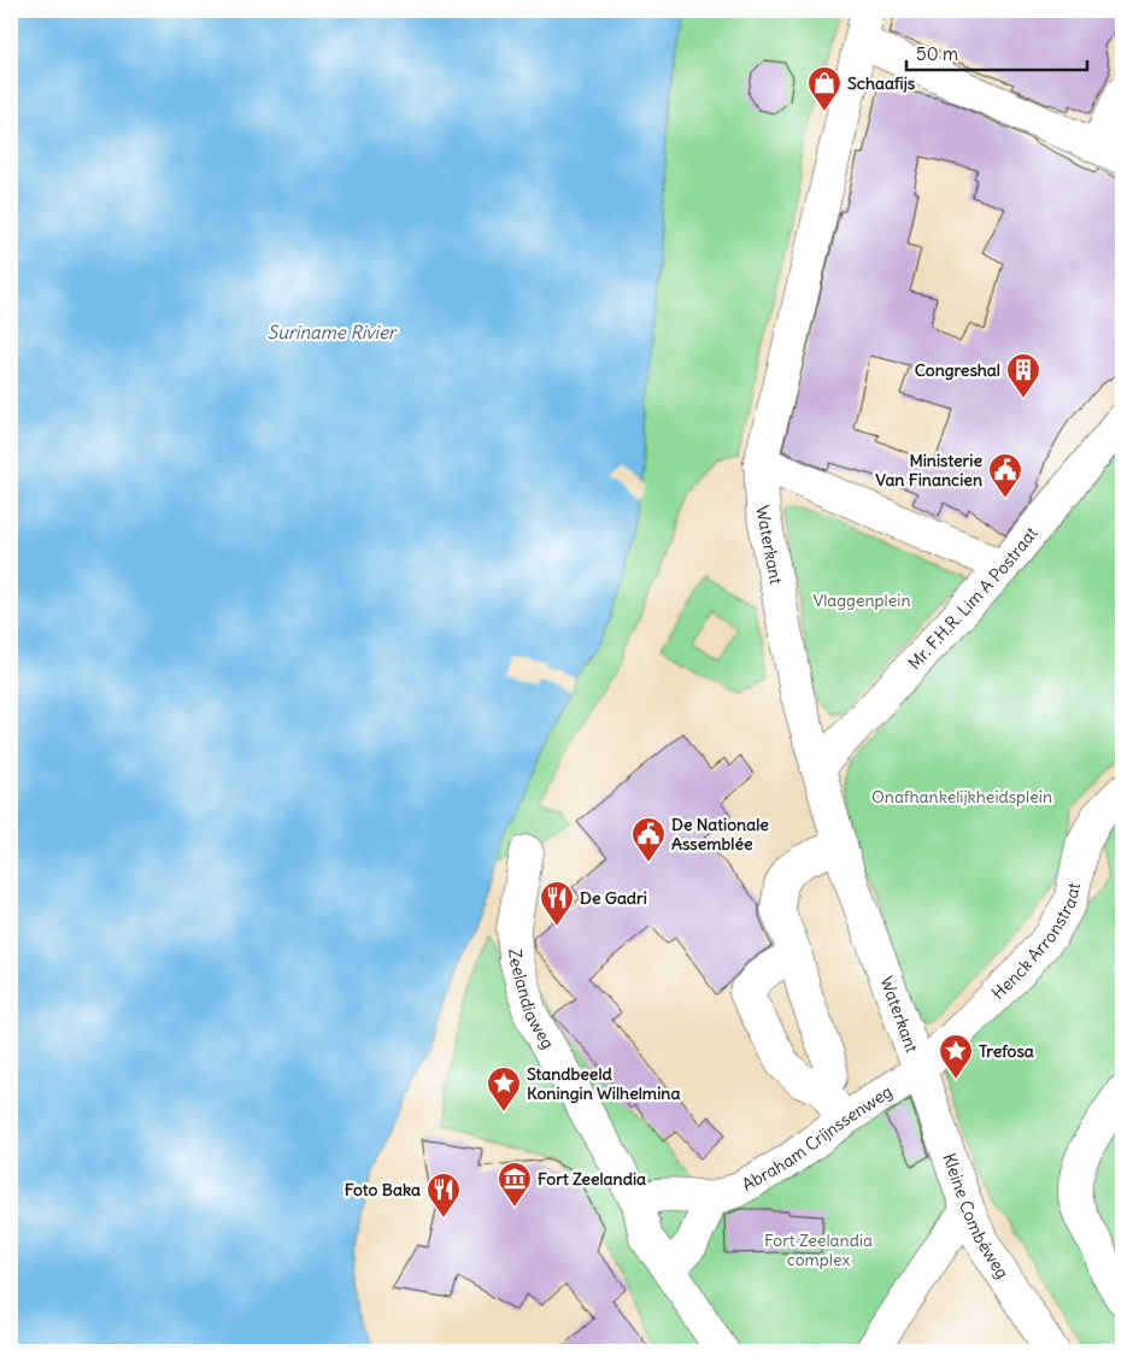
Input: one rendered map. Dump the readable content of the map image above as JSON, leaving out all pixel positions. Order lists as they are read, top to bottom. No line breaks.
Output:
{"streets":{"street":["Waterkant","Mr. F.H.R. Lim A Postraat","Henck Arronstraat","Zeelandiaweg","Abraham Crijnssenweg","Kleine Combéweg"]},"crossings":[["Waterkant","Mr. F.H.R. Lim A Postraat"],["Waterkant","Henck Arronstraat"],["Waterkant","Abraham Crijnssenweg"],["Waterkant","Kleine Combéweg"],["Henck Arronstraat","Abraham Crijnssenweg"],["Henck Arronstraat","Kleine Combéweg"],["Zeelandiaweg","Abraham Crijnssenweg"],["Abraham Crijnssenweg","Kleine Combéweg"]],"water":["Suriname Rivier"],"parks":["Vlaggenplein","Onafhankelijkheidsplein","Fort Zeelandia complex"],"places":{"shop":["Schaafijs"],"building":["Congreshal"],"public building":["Ministerie Van Financien","De Nationale Assemblée"],"restaurant":["De Gadri","Foto Baka"],"place":["Trefosa","Standbeeld Koningin Wilhelmina"],"museum":["Fort Zeelandia"]},"scale_bar":"50 m"}
